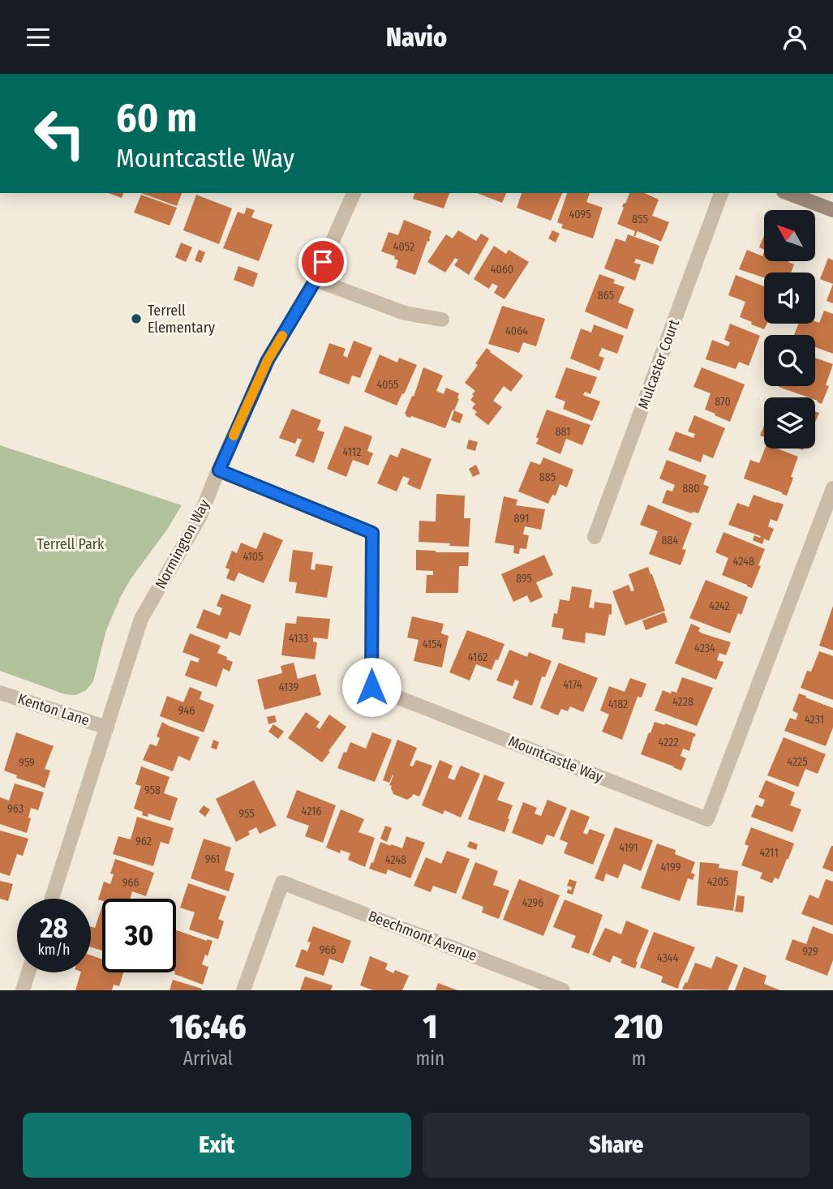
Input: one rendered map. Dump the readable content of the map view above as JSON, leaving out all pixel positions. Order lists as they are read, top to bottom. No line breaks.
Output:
{"streets":{"street":["Mulcaster Court","Normington Way","Kenton Lane","Mountcastle Way","Beechmont Avenue"]},"crossings":[["Normington Way","Kenton Lane"],["Normington Way","Mountcastle Way"]],"parks":["Terrell Park"],"places":["Terrell Elementary"],"house_numbers":["4095","855","4052","4060","865","4064","4055","870","881","4112","885","880","891","884","4105","4248","895","4242","4133","4154","4234","4162","4174","4139","4228","4182","946","4231","4222","4225","959","958","963","4216","955","962","4191","4211","961","4248","4199","4205","966","4296","966","929","4344"],"north":"top left","page":{"header":"Navio","turn":["60 m","Mountcastle Way"],"speed":"28 km/h","limit":"30","eta":["16:46","Arrival","1","min","210","m"],"buttons":["Exit","Share"]}}
